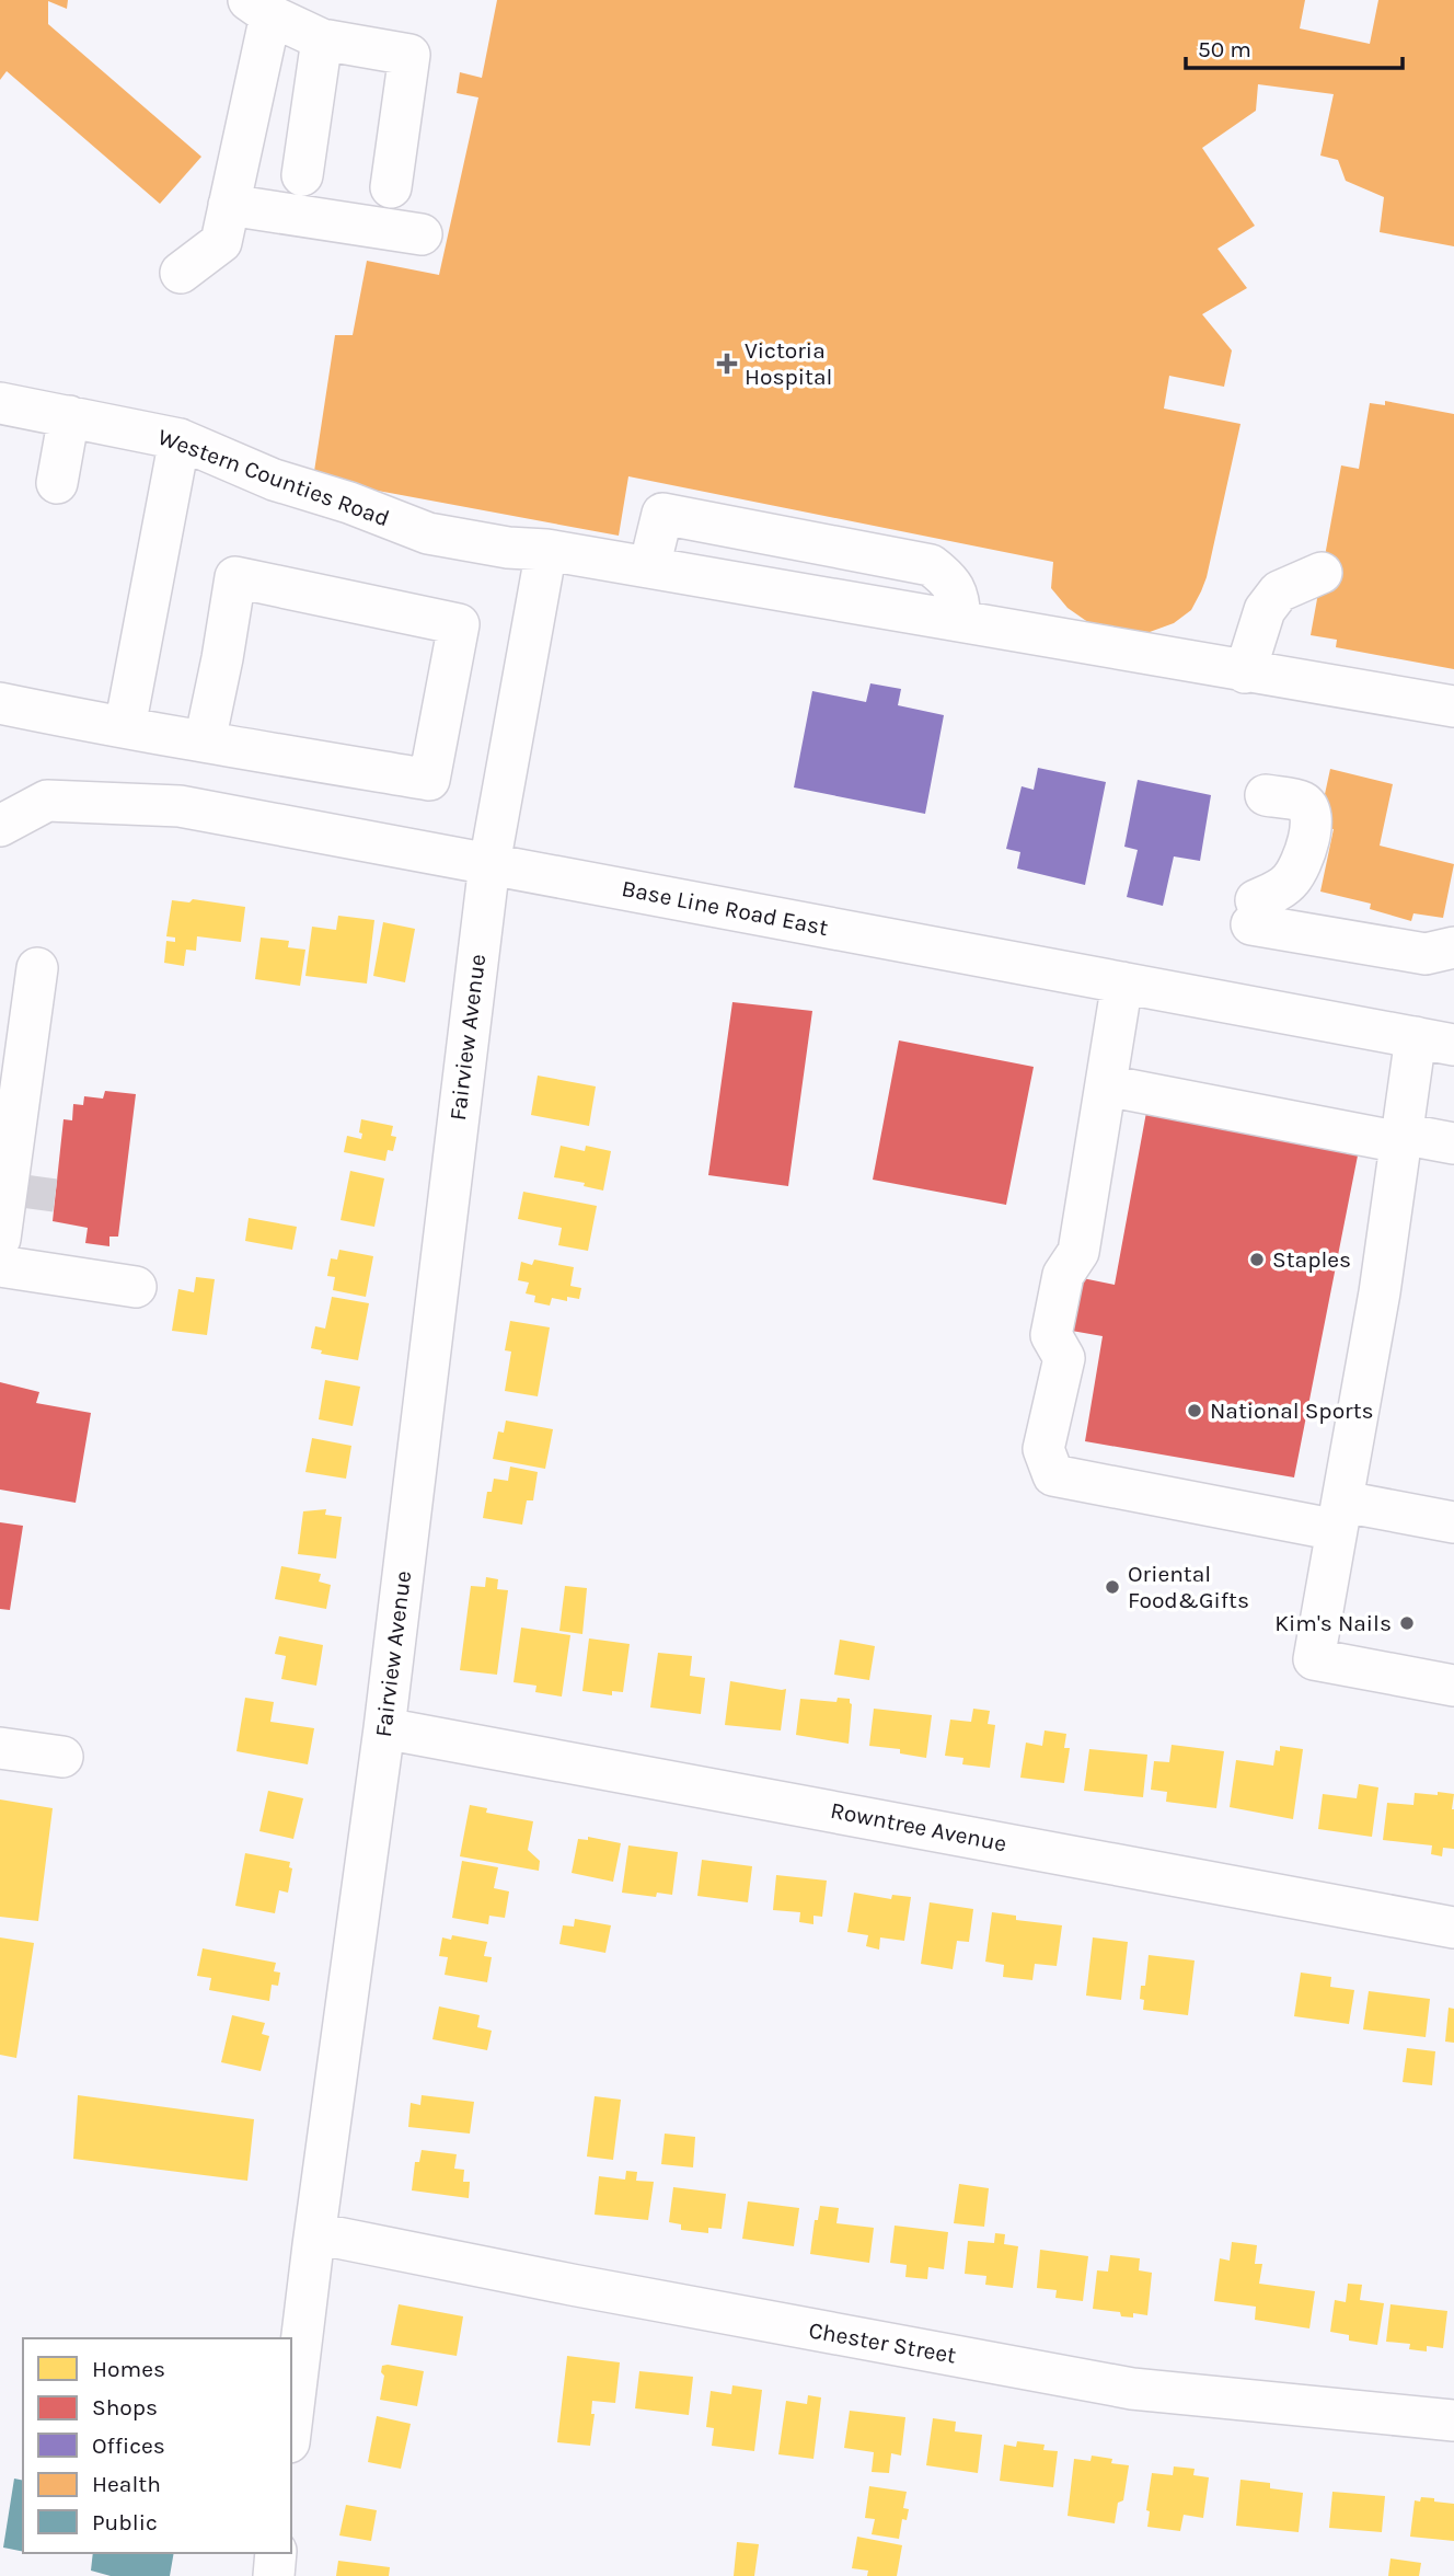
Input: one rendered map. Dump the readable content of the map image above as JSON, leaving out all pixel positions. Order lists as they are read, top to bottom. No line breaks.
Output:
{"streets":{"street":["Western Counties Road","Base Line Road East","Fairview Avenue","Rowntree Avenue","Chester Street"]},"crossings":[["Western Counties Road","Fairview Avenue"],["Base Line Road East","Fairview Avenue"],["Fairview Avenue","Rowntree Avenue"],["Fairview Avenue","Chester Street"]],"places":{"health":["Victoria Hospital"],"other":["Staples","National Sports","Oriental Food&Gifts","Kim's Nails"]},"legend":["Homes","Shops","Offices","Health","Public"],"scale_bar":"50 m"}
